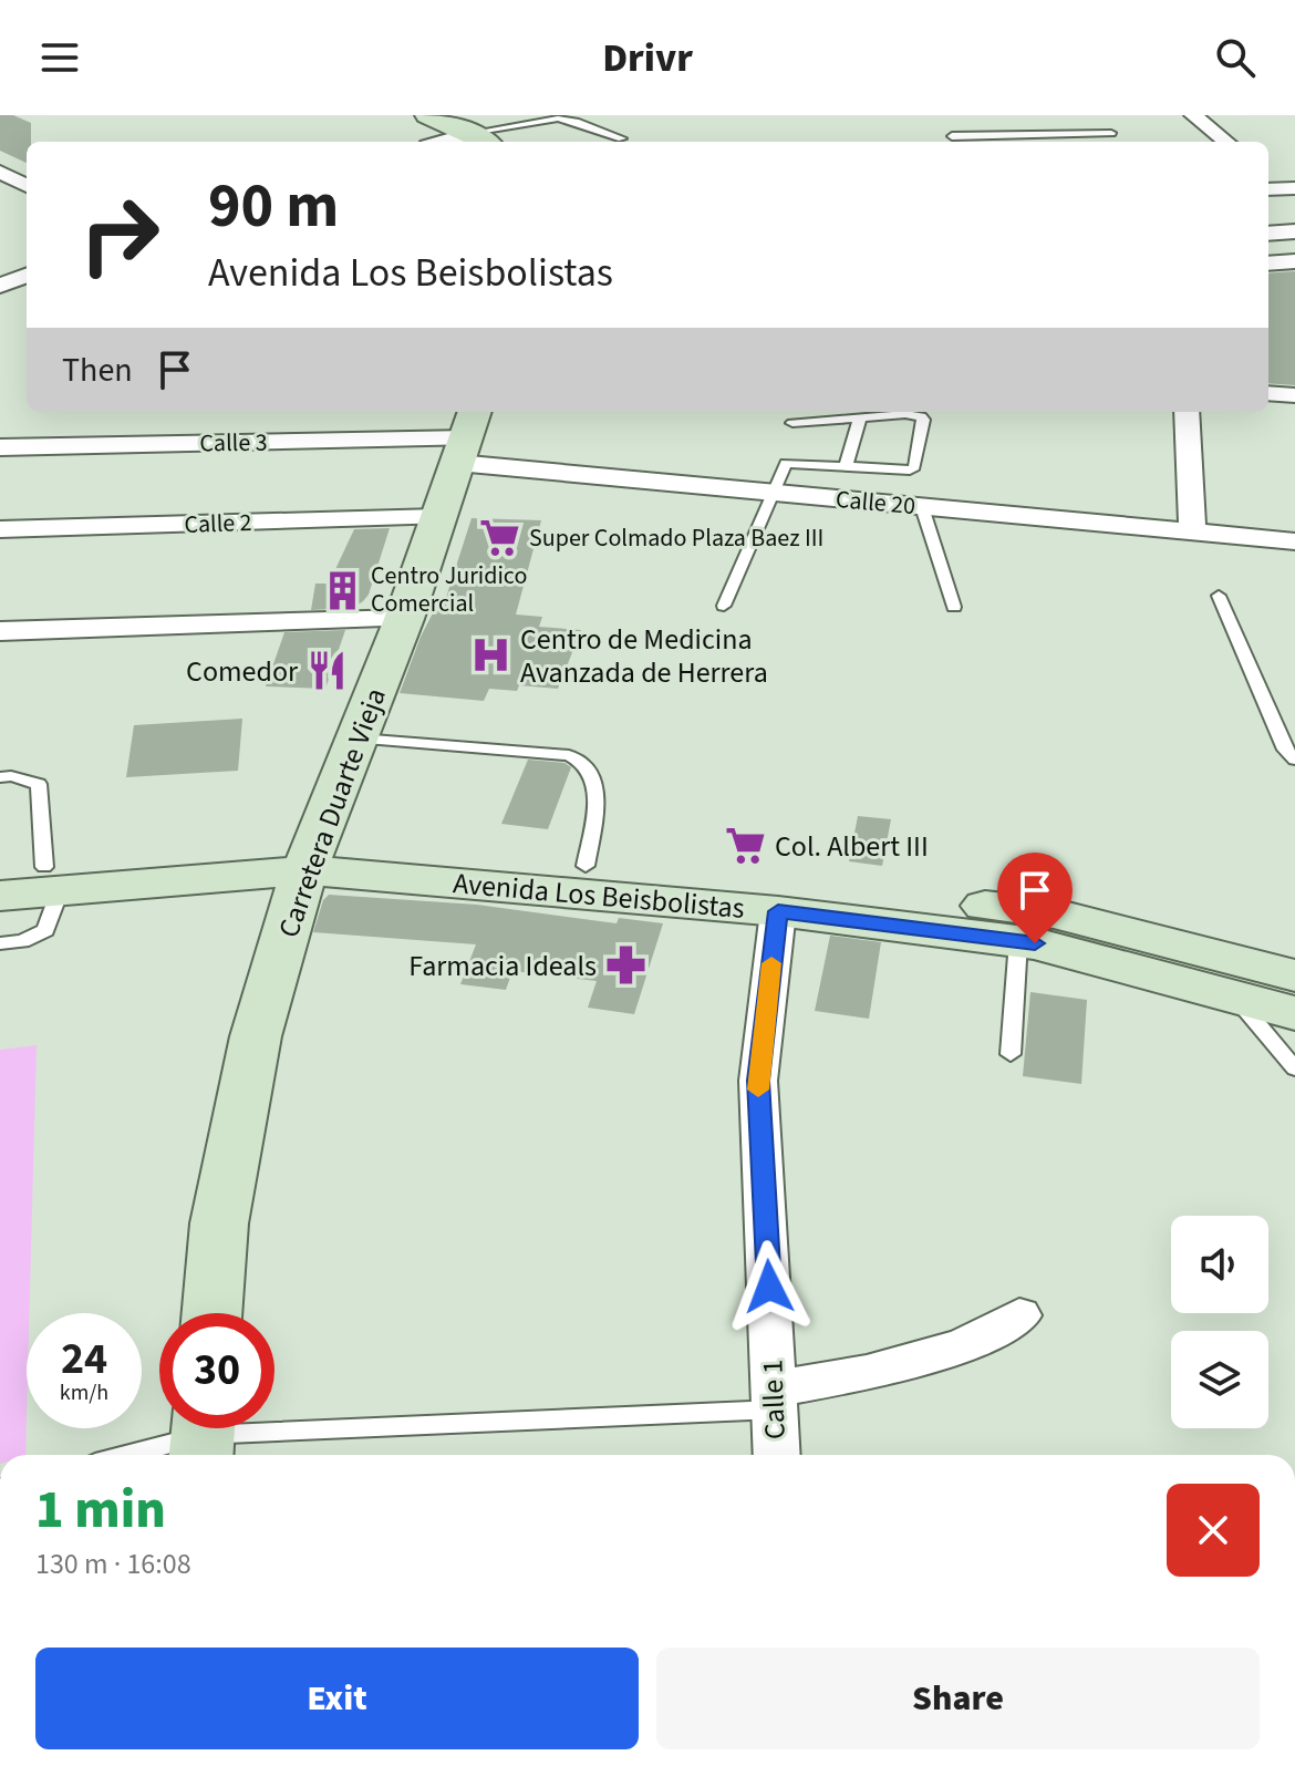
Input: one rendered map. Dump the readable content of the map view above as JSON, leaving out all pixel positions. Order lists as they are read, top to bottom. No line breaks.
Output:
{"streets":{"main road":["Carretera Duarte Vieja","Avenida Los Beisbolistas"],"street":["Calle 3","Calle 20","Calle 2","Calle 1"]},"crossings":[["Calle 3","Calle 20"],["Calle 3","Carretera Duarte Vieja"],["Calle 20","Carretera Duarte Vieja"],["Calle 2","Carretera Duarte Vieja"],["Carretera Duarte Vieja","Avenida Los Beisbolistas"],["Avenida Los Beisbolistas","Calle 1"]],"places":{"supermarket":["Super Colmado Plaza Baez III","Col. Albert III"],"building":["Centro Juridico Comercial"],"hospital":["Centro de Medicina Avanzada de Herrera"],"restaurant":["Comedor"],"pharmacy":["Farmacia Ideals"]},"page":{"header":"Drivr","turn":["90 m","Avenida Los Beisbolistas"],"then":"Then","speed":"24 km/h","limit":"30","heading":["1 min","130 m · 16:08"],"buttons":["Exit","Share"]}}
